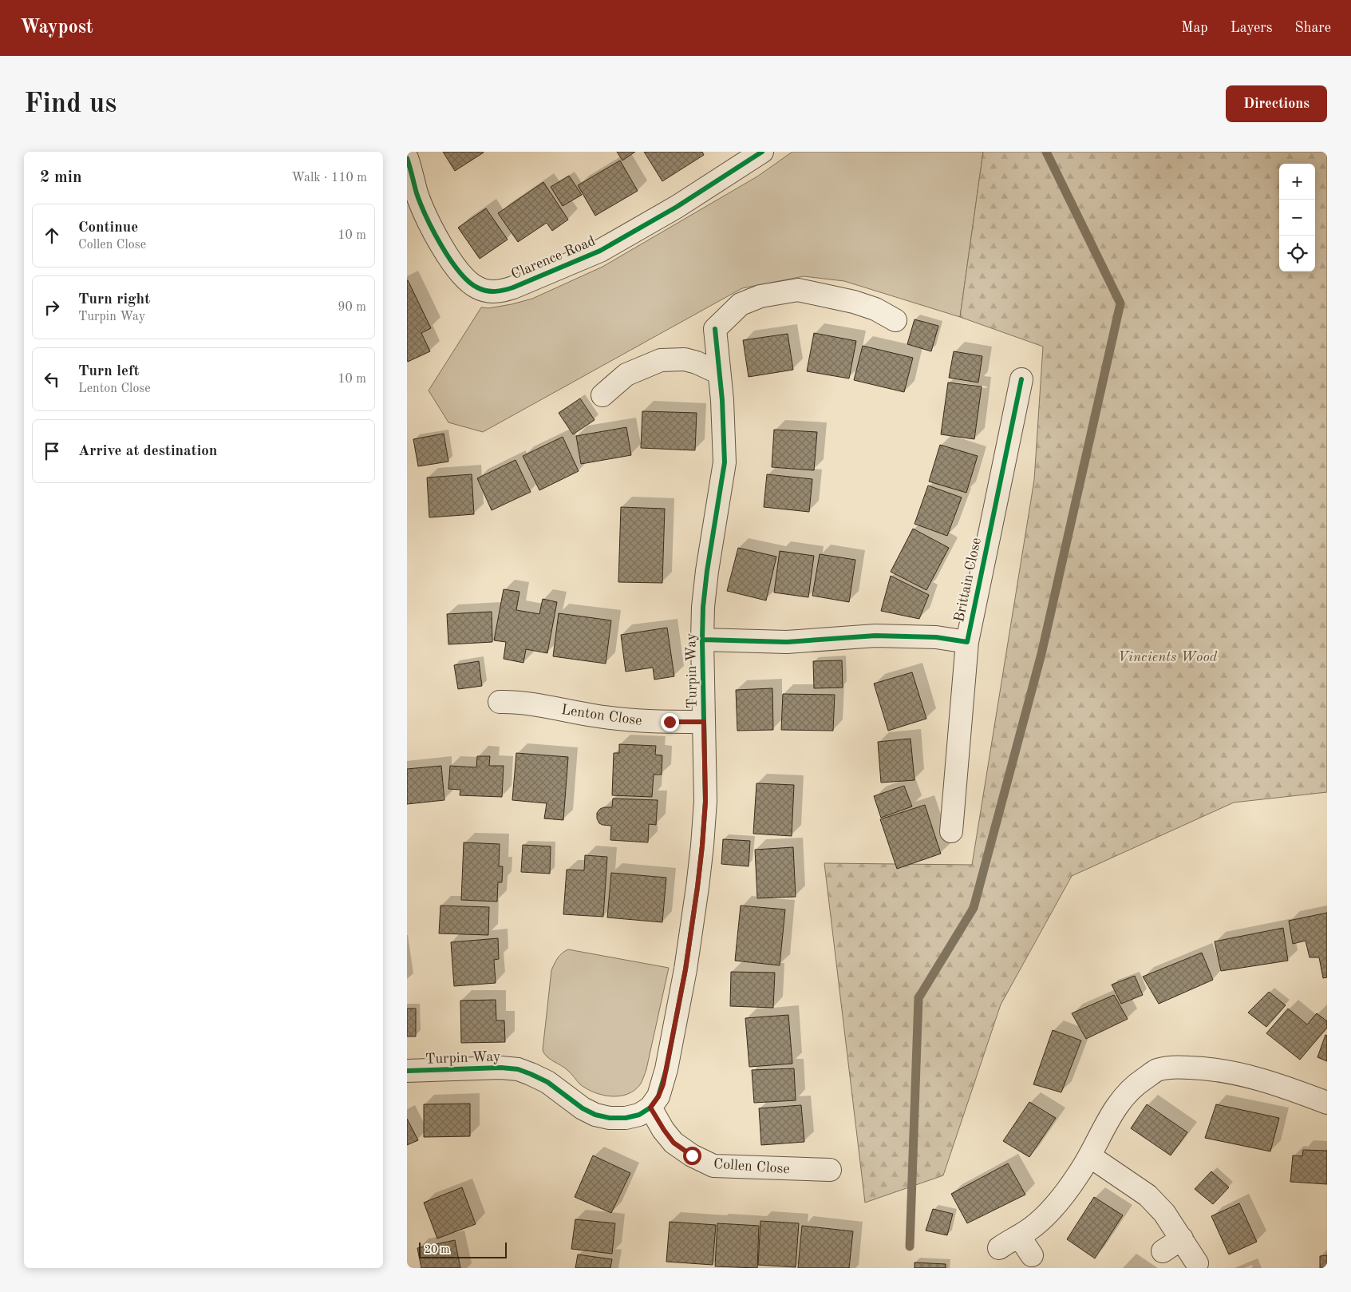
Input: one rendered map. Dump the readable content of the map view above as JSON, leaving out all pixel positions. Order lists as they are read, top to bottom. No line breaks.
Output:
{"streets":{"street":["Clarence Road","Brittain Close","Turpin Way","Lenton Close","Collen Close"]},"crossings":[["Brittain Close","Turpin Way"],["Turpin Way","Lenton Close"],["Turpin Way","Collen Close"]],"parks":["Vincients Wood"],"scale_bar":"20 m","page":{"header":"Waypost","nav":["Map","Layers","Share"],"buttons":"Directions","title":"Find us","heading":["2 min","Walk · 110 m"],"map_buttons":["+","−"],"list":[["Continue","Collen Close","10 m"],["Turn right","Turpin Way","90 m"],["Turn left","Lenton Close","10 m"],"Arrive at destination"],"scale":"20 m"}}
